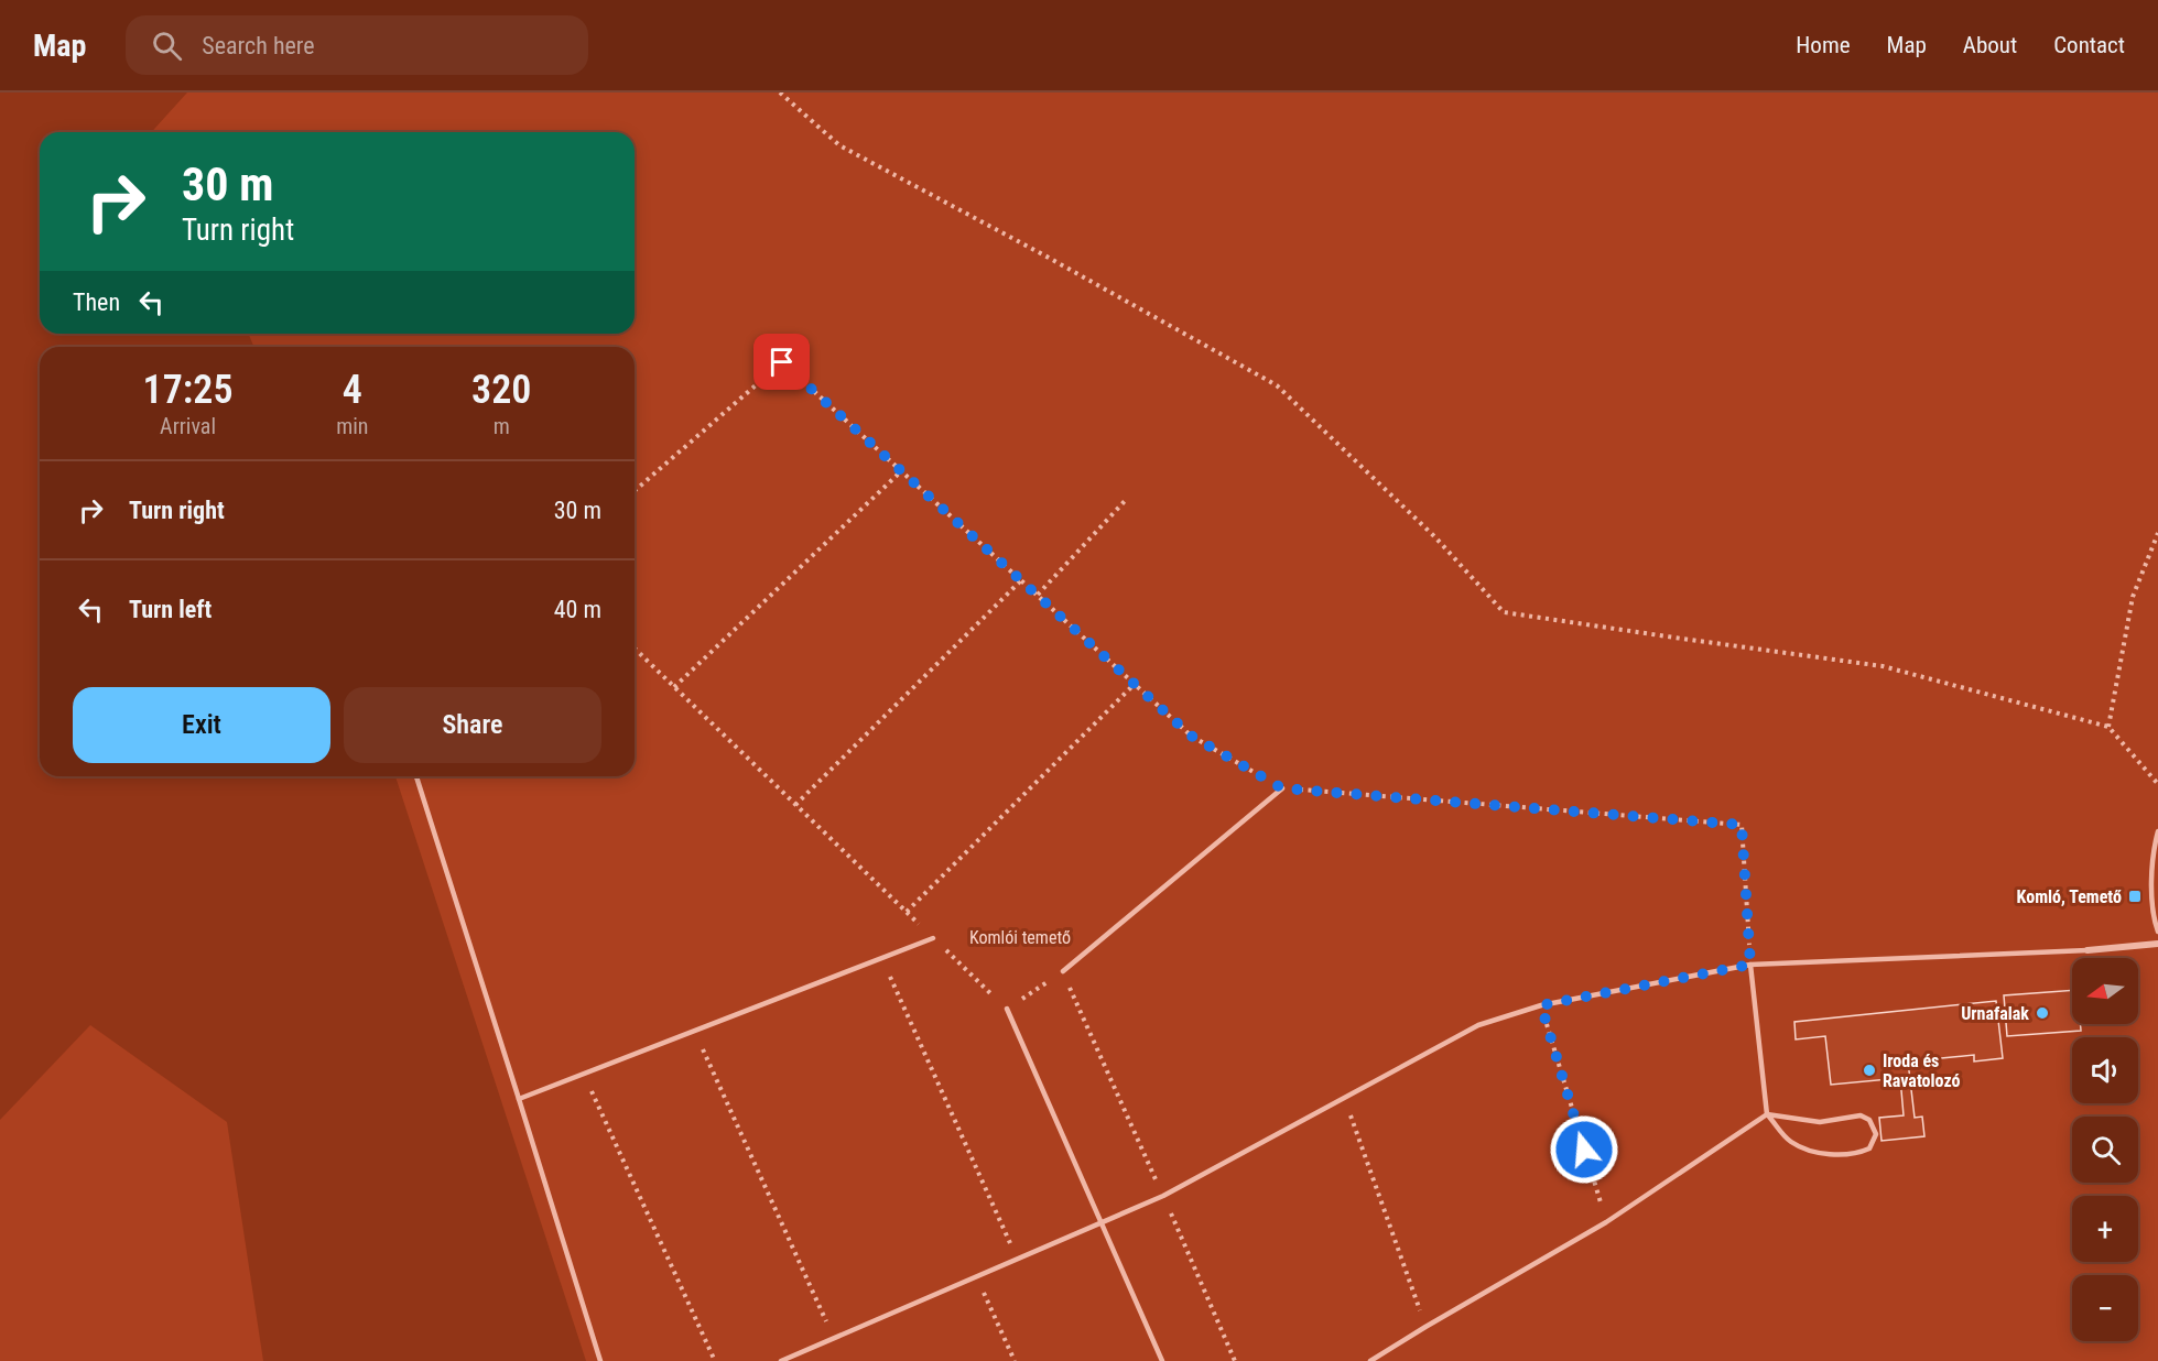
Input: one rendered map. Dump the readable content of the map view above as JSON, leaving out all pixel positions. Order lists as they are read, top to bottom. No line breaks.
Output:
{"parks":["Komlói temető"],"places":{"transit":["Komló, Temető"],"other":["Urnafalak","Iroda és Ravatolozó"]},"north":"left","page":{"header":"Map","search":"Search here","nav":["Home","Map","About","Contact"],"turn":["30 m","Turn right"],"then":"Then","eta":["17:25","Arrival","4","min","320","m"],"list":[{"name":"Turn right","value":"30 m"},{"name":"Turn left","value":"40 m"}],"buttons":["Exit","Share"],"map_buttons":["+","−"]}}
